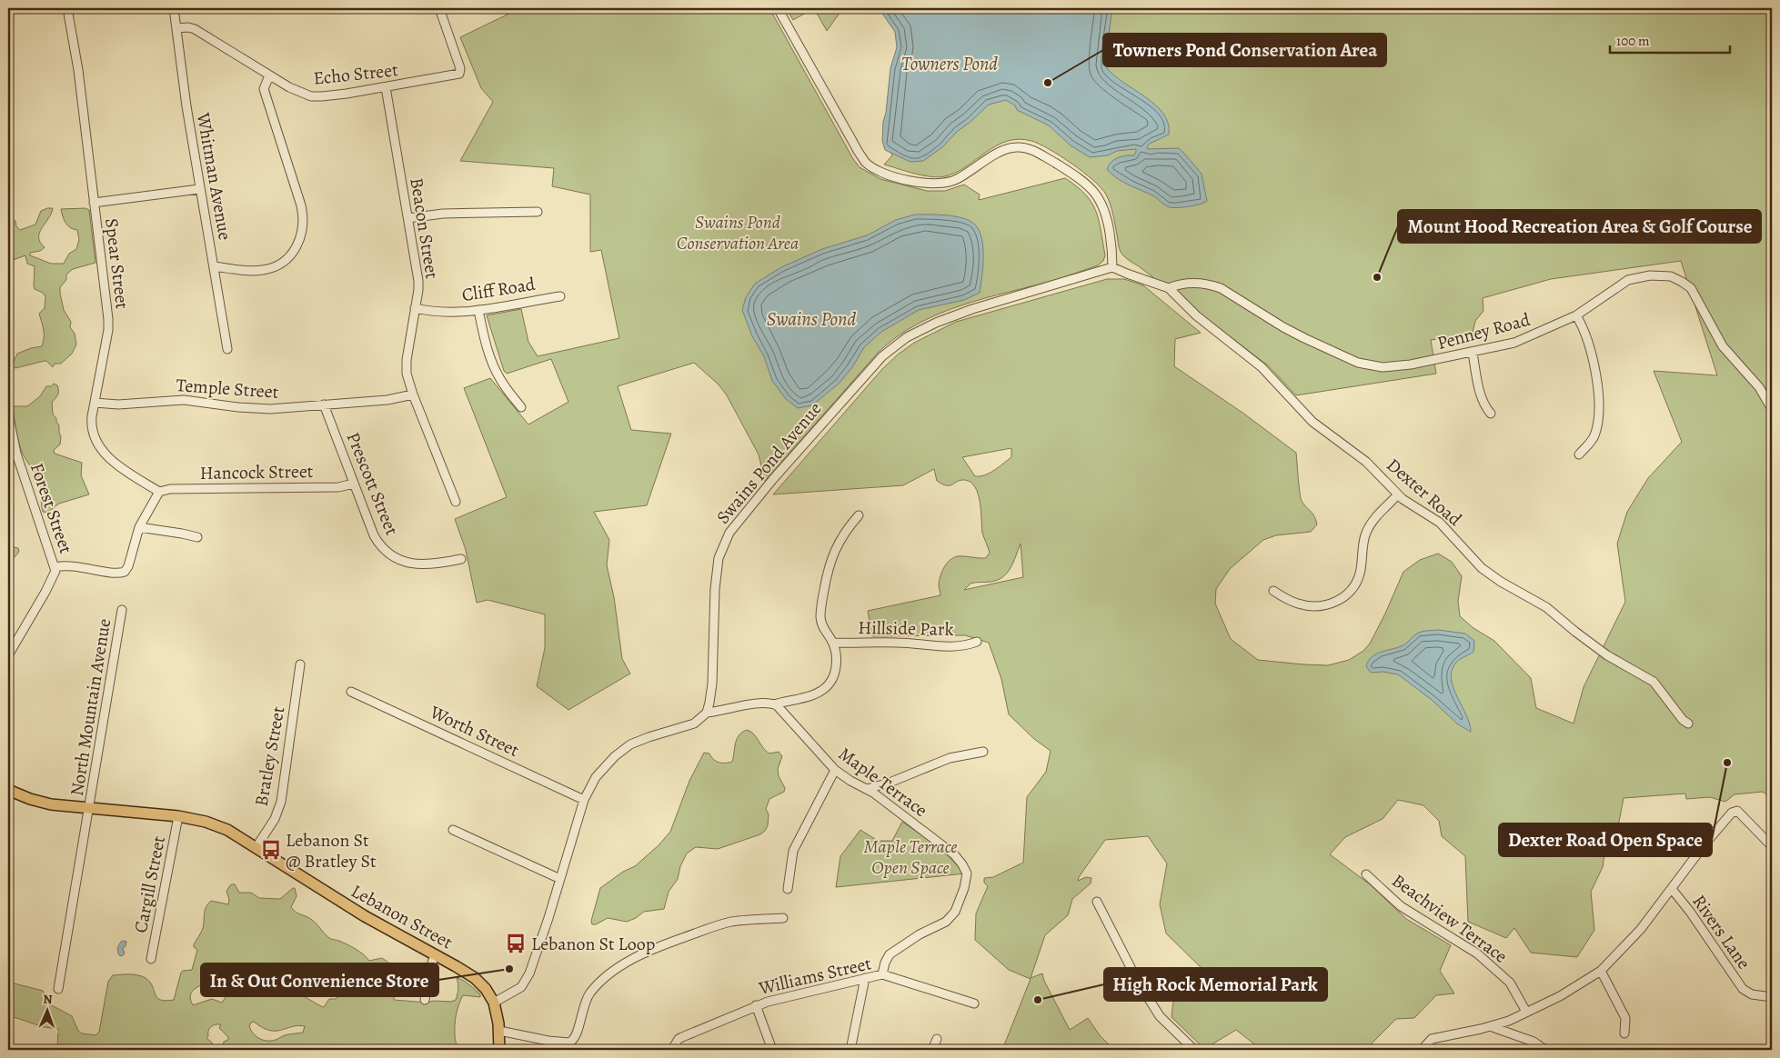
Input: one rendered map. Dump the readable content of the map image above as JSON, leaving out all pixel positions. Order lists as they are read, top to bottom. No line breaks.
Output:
{"streets":{"main road":["Lebanon Street"],"street":["Echo Street","Whitman Avenue","Beacon Street","Spear Street","Cliff Road","Penney Road","Temple Street","Swains Pond Avenue","Hancock Street","Prescott Street","Dexter Road","Forest Street","Hillside Park","North Mountain Avenue","Worth Street","Bratley Street","Maple Terrace","Cargill Street","Beachview Terrace","Rivers Lane","Williams Street"]},"crossings":[["Echo Street","Whitman Avenue"],["Echo Street","Beacon Street"],["Beacon Street","Cliff Road"],["Beacon Street","Temple Street"],["Spear Street","Temple Street"],["Spear Street","Hancock Street"],["Penney Road","Dexter Road"],["Temple Street","Prescott Street"],["Hancock Street","Prescott Street"],["North Mountain Avenue","Lebanon Street"],["Bratley Street","Lebanon Street"],["Maple Terrace","Williams Street"],["Cargill Street","Lebanon Street"]],"water":["Towners Pond","Swains Pond"],"parks":["Swains Pond Conservation Area","Maple Terrace Open Space"],"places":{"other":["Towners Pond Conservation Area","Mount Hood Recreation Area & Golf Course","Dexter Road Open Space","In & Out Convenience Store","High Rock Memorial Park"],"bus stop":["Lebanon St @ Bratley St","Lebanon St Loop"]},"scale_bar":"100 m","north":"top"}
